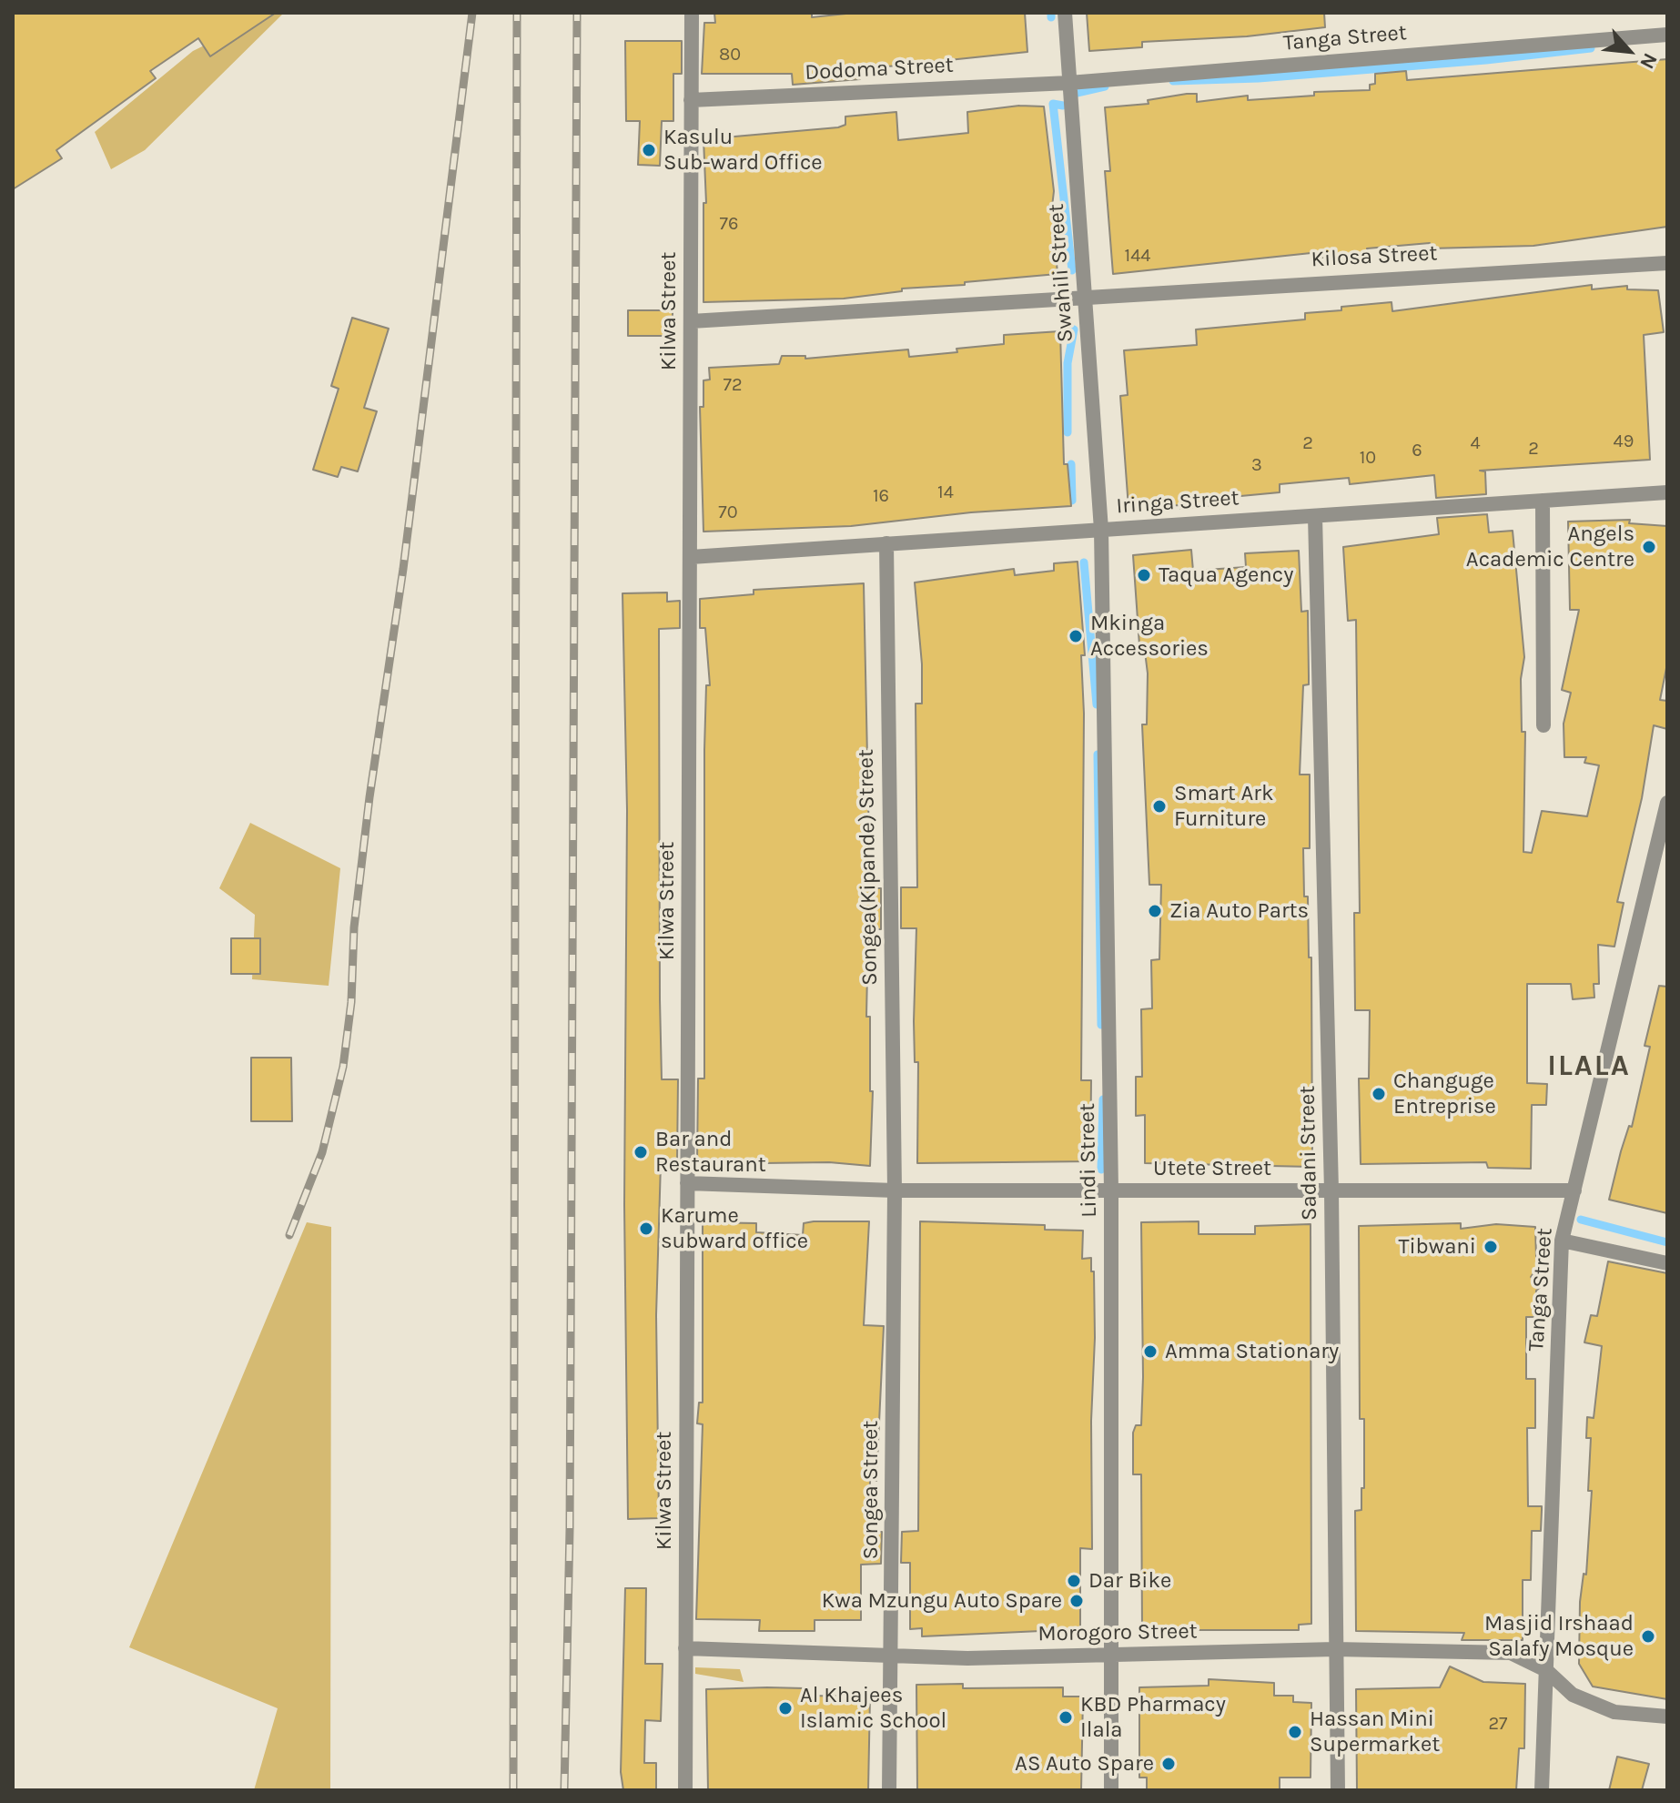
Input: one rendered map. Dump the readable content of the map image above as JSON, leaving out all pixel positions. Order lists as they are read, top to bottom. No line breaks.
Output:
{"streets":{"street":["Tanga Street","Dodoma Street","Kilosa Street","Swahili Street","Kilwa Street","Iringa Street","Songea(Kipande) Street","Sadani Street","Lindi Street","Utete Street","Songea Street","Morogoro Street"]},"crossings":[["Tanga Street","Dodoma Street"],["Tanga Street","Swahili Street"],["Tanga Street","Utete Street"],["Tanga Street","Morogoro Street"],["Dodoma Street","Swahili Street"],["Dodoma Street","Kilwa Street"],["Kilosa Street","Swahili Street"],["Kilosa Street","Kilwa Street"],["Swahili Street","Iringa Street"],["Swahili Street","Lindi Street"],["Kilwa Street","Iringa Street"],["Kilwa Street","Utete Street"],["Kilwa Street","Morogoro Street"],["Iringa Street","Songea(Kipande) Street"],["Iringa Street","Sadani Street"],["Iringa Street","Lindi Street"],["Songea(Kipande) Street","Utete Street"],["Songea(Kipande) Street","Songea Street"],["Sadani Street","Utete Street"],["Sadani Street","Morogoro Street"],["Lindi Street","Utete Street"],["Lindi Street","Morogoro Street"],["Utete Street","Songea Street"],["Songea Street","Morogoro Street"]],"districts":["ILALA"],"places":["Kasulu Sub-ward Office","Angels Academic Centre","Taqua Agency","Mkinga Accessories","Smart Ark Furniture","Zia Auto Parts","Changuge Entreprise","Bar and Restaurant","Karume subward office","Tibwani","Amma Stationary","Dar Bike","Kwa Mzungu Auto Spare","Masjid Irshaad Salafy Mosque","Al Khajees Islamic School","KBD Pharmacy Ilala","Hassan Mini Supermarket","AS Auto Spare"],"house_numbers":["80","76","144","72","49","2","4","2","6","10","3","14","16","70","27"],"north":"bottom right"}
